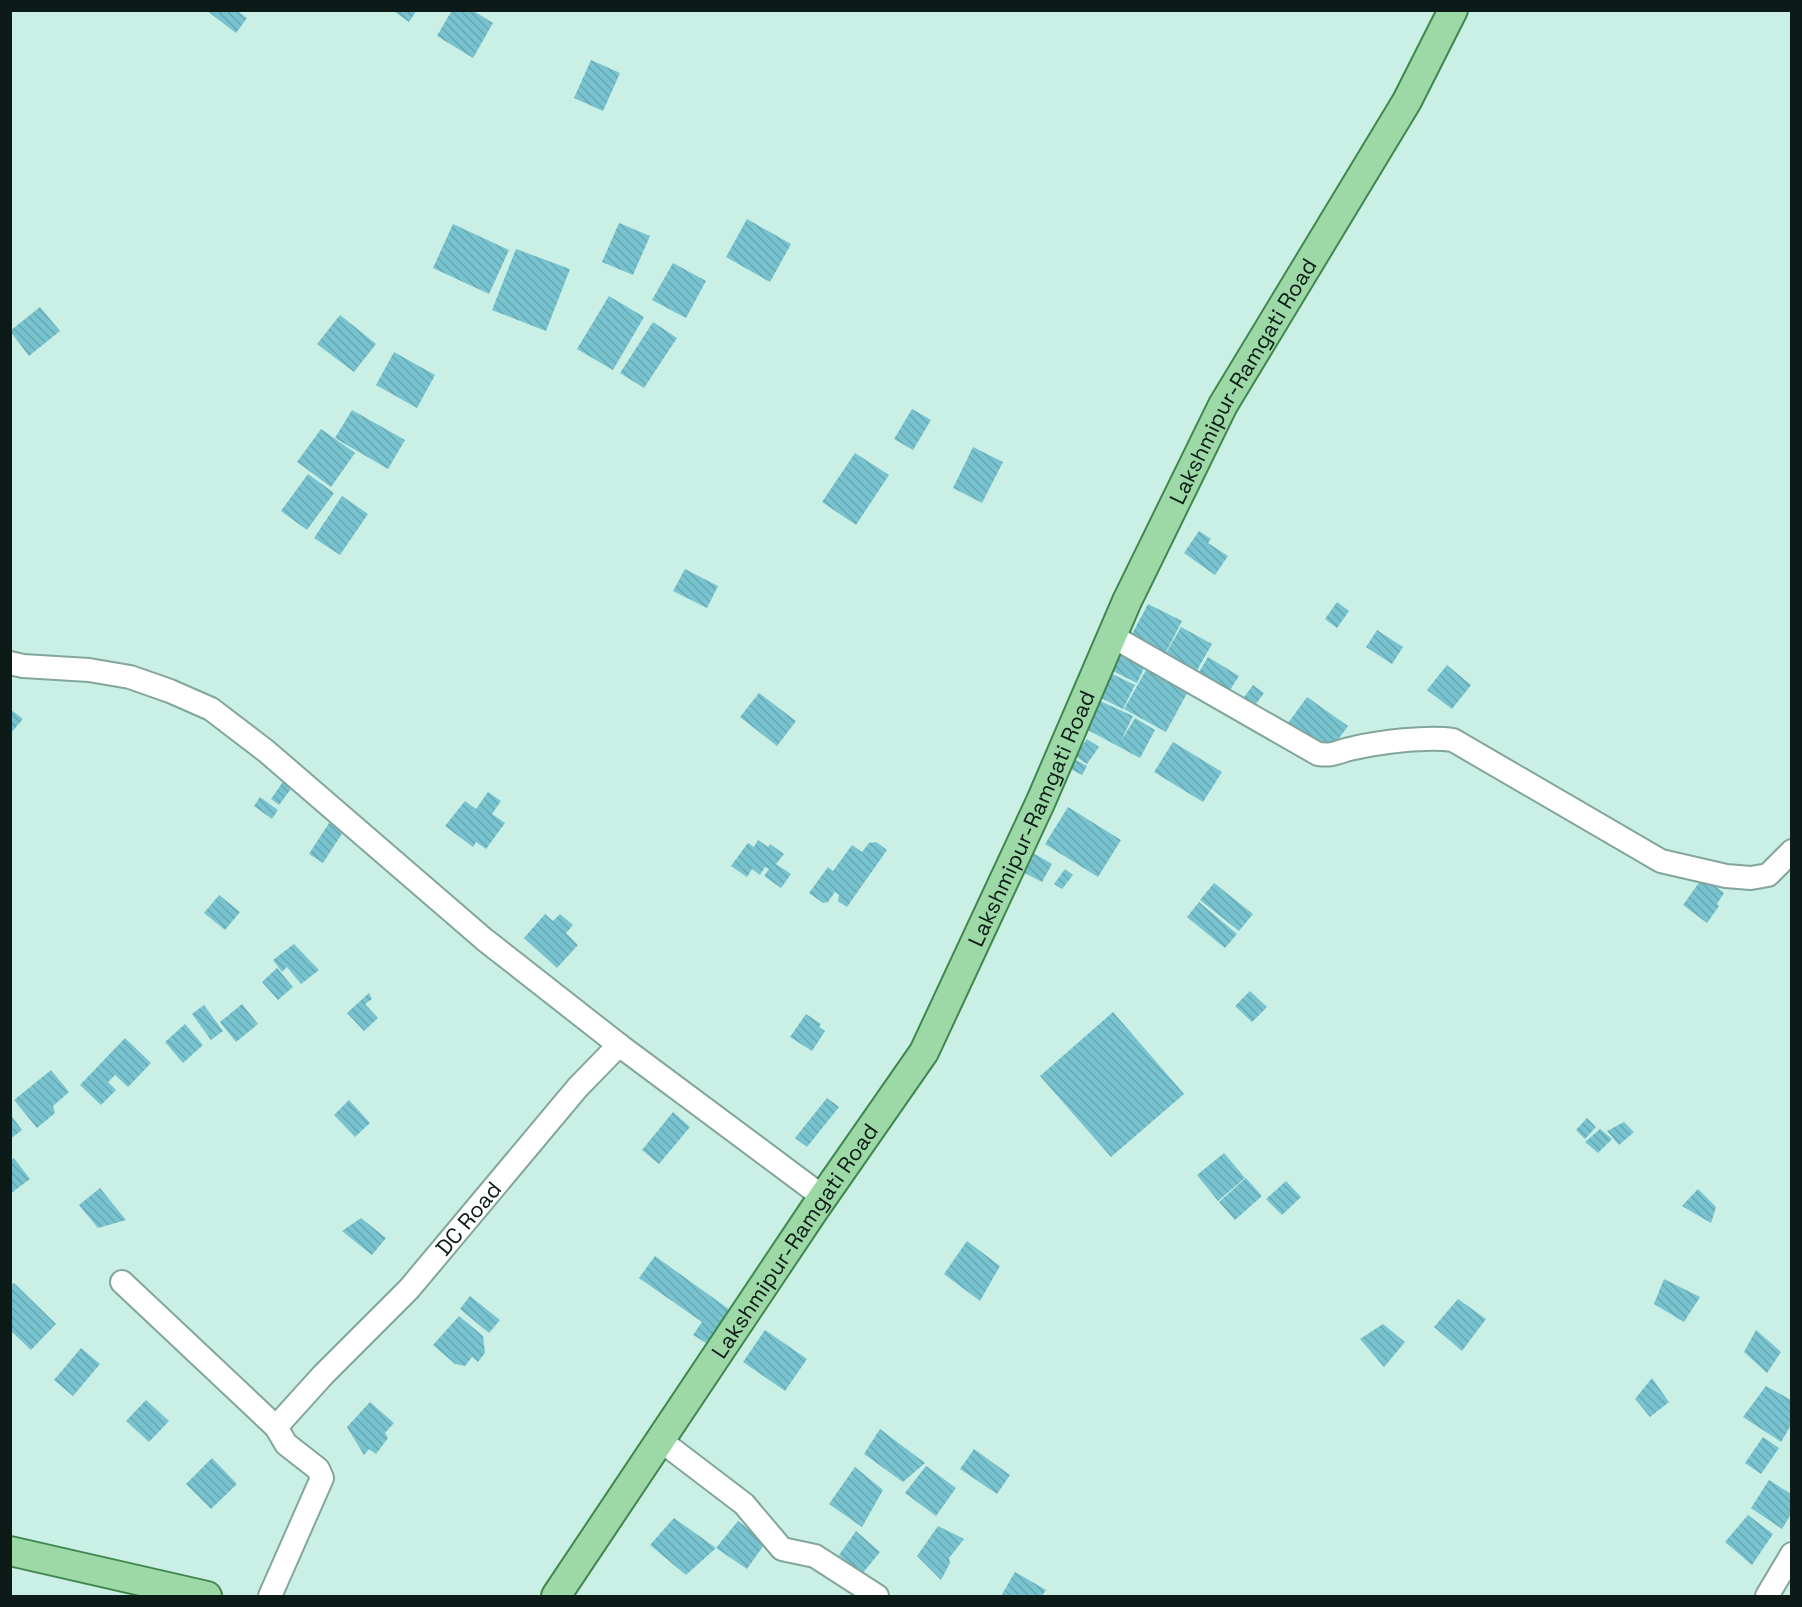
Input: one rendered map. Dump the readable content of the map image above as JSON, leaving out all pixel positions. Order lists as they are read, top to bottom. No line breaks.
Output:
{"streets":{"main road":["Lakshmipur-Ramgati Road"],"street":["DC Road"]}}
